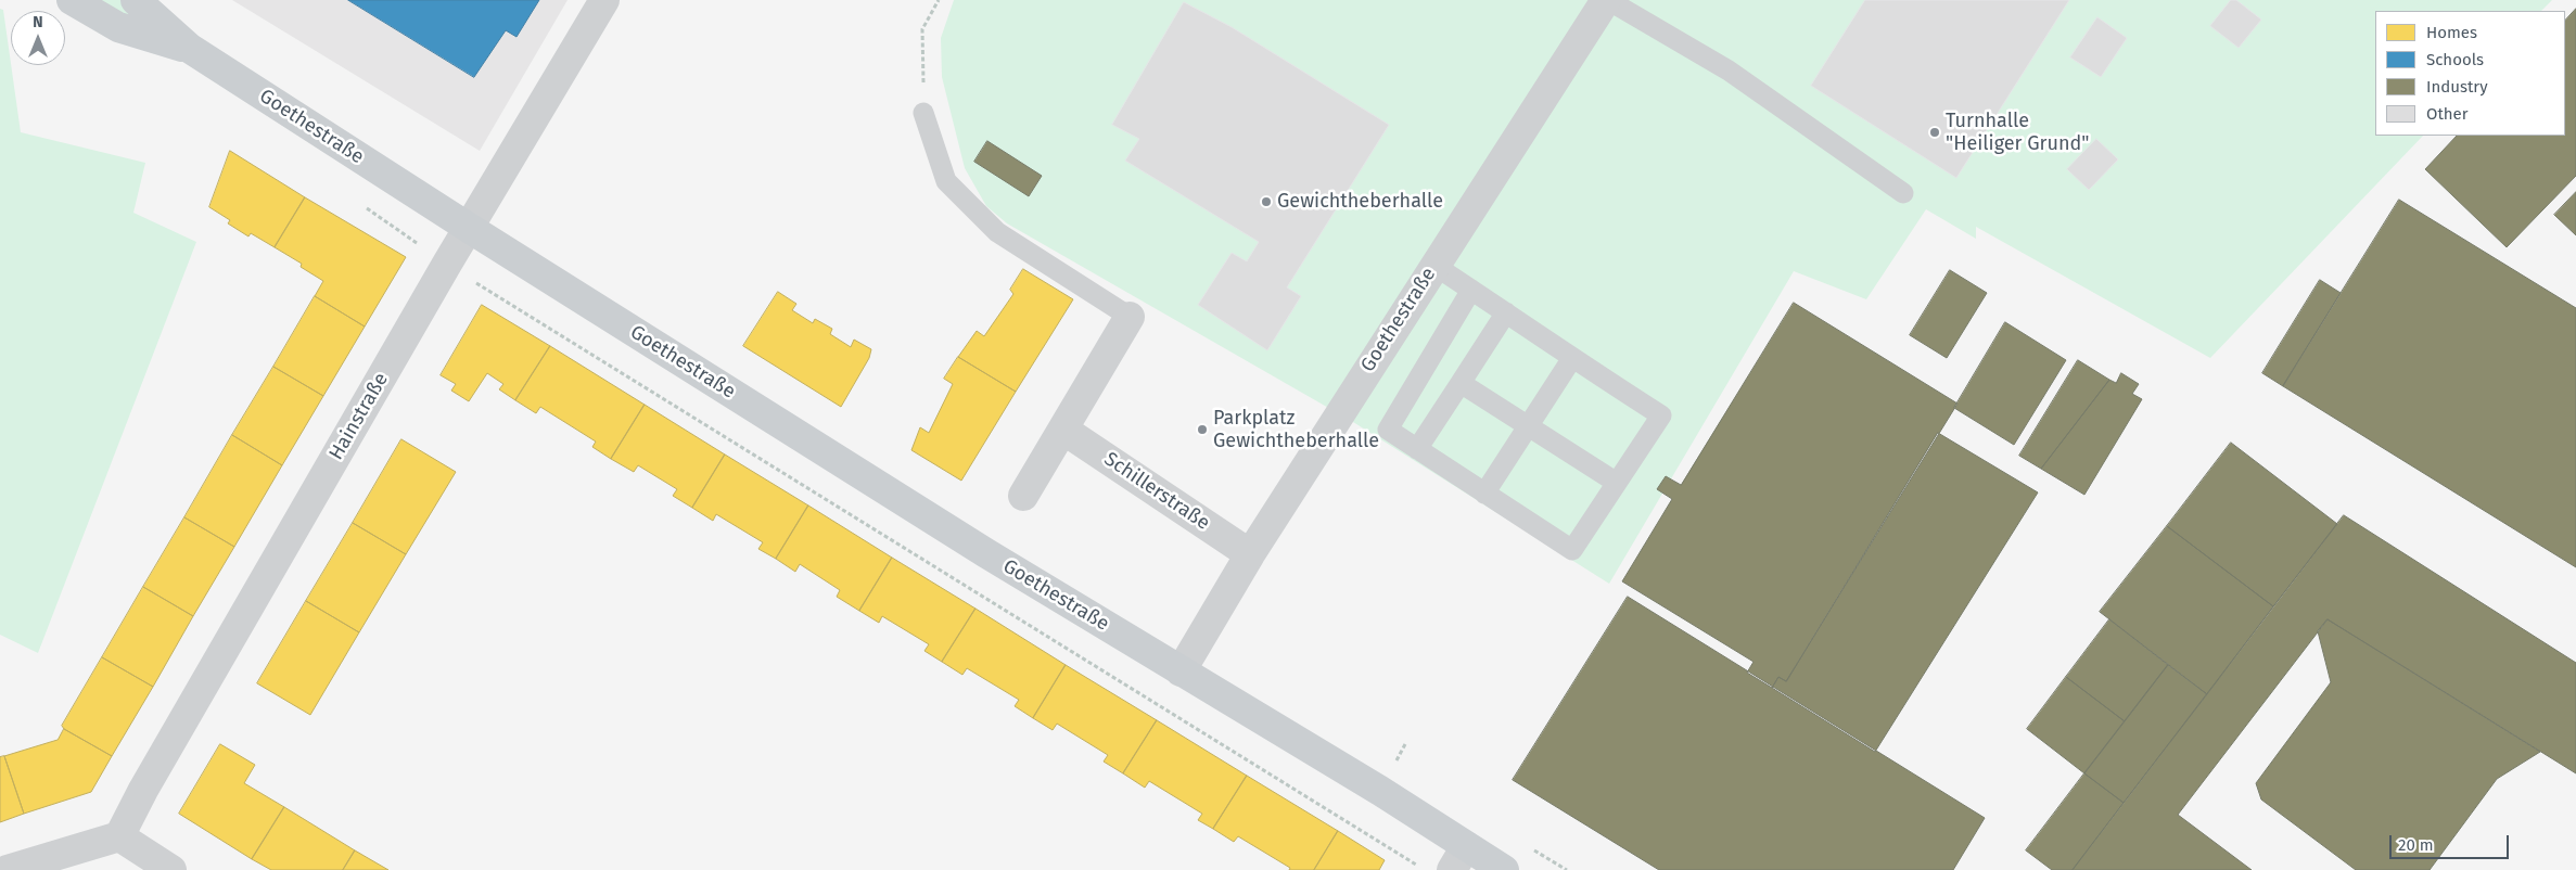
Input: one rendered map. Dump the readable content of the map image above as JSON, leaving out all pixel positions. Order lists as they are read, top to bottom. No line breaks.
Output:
{"streets":{"main road":["Goethestraße"],"street":["Hainstraße","Schillerstraße"]},"crossings":[["Goethestraße","Hainstraße"],["Goethestraße","Schillerstraße"]],"places":["Turnhalle \"Heiliger Grund\"","Gewichtheberhalle","Parkplatz Gewichtheberhalle"],"legend":["Homes","Schools","Industry","Other"],"scale_bar":"20 m","north":"top"}
